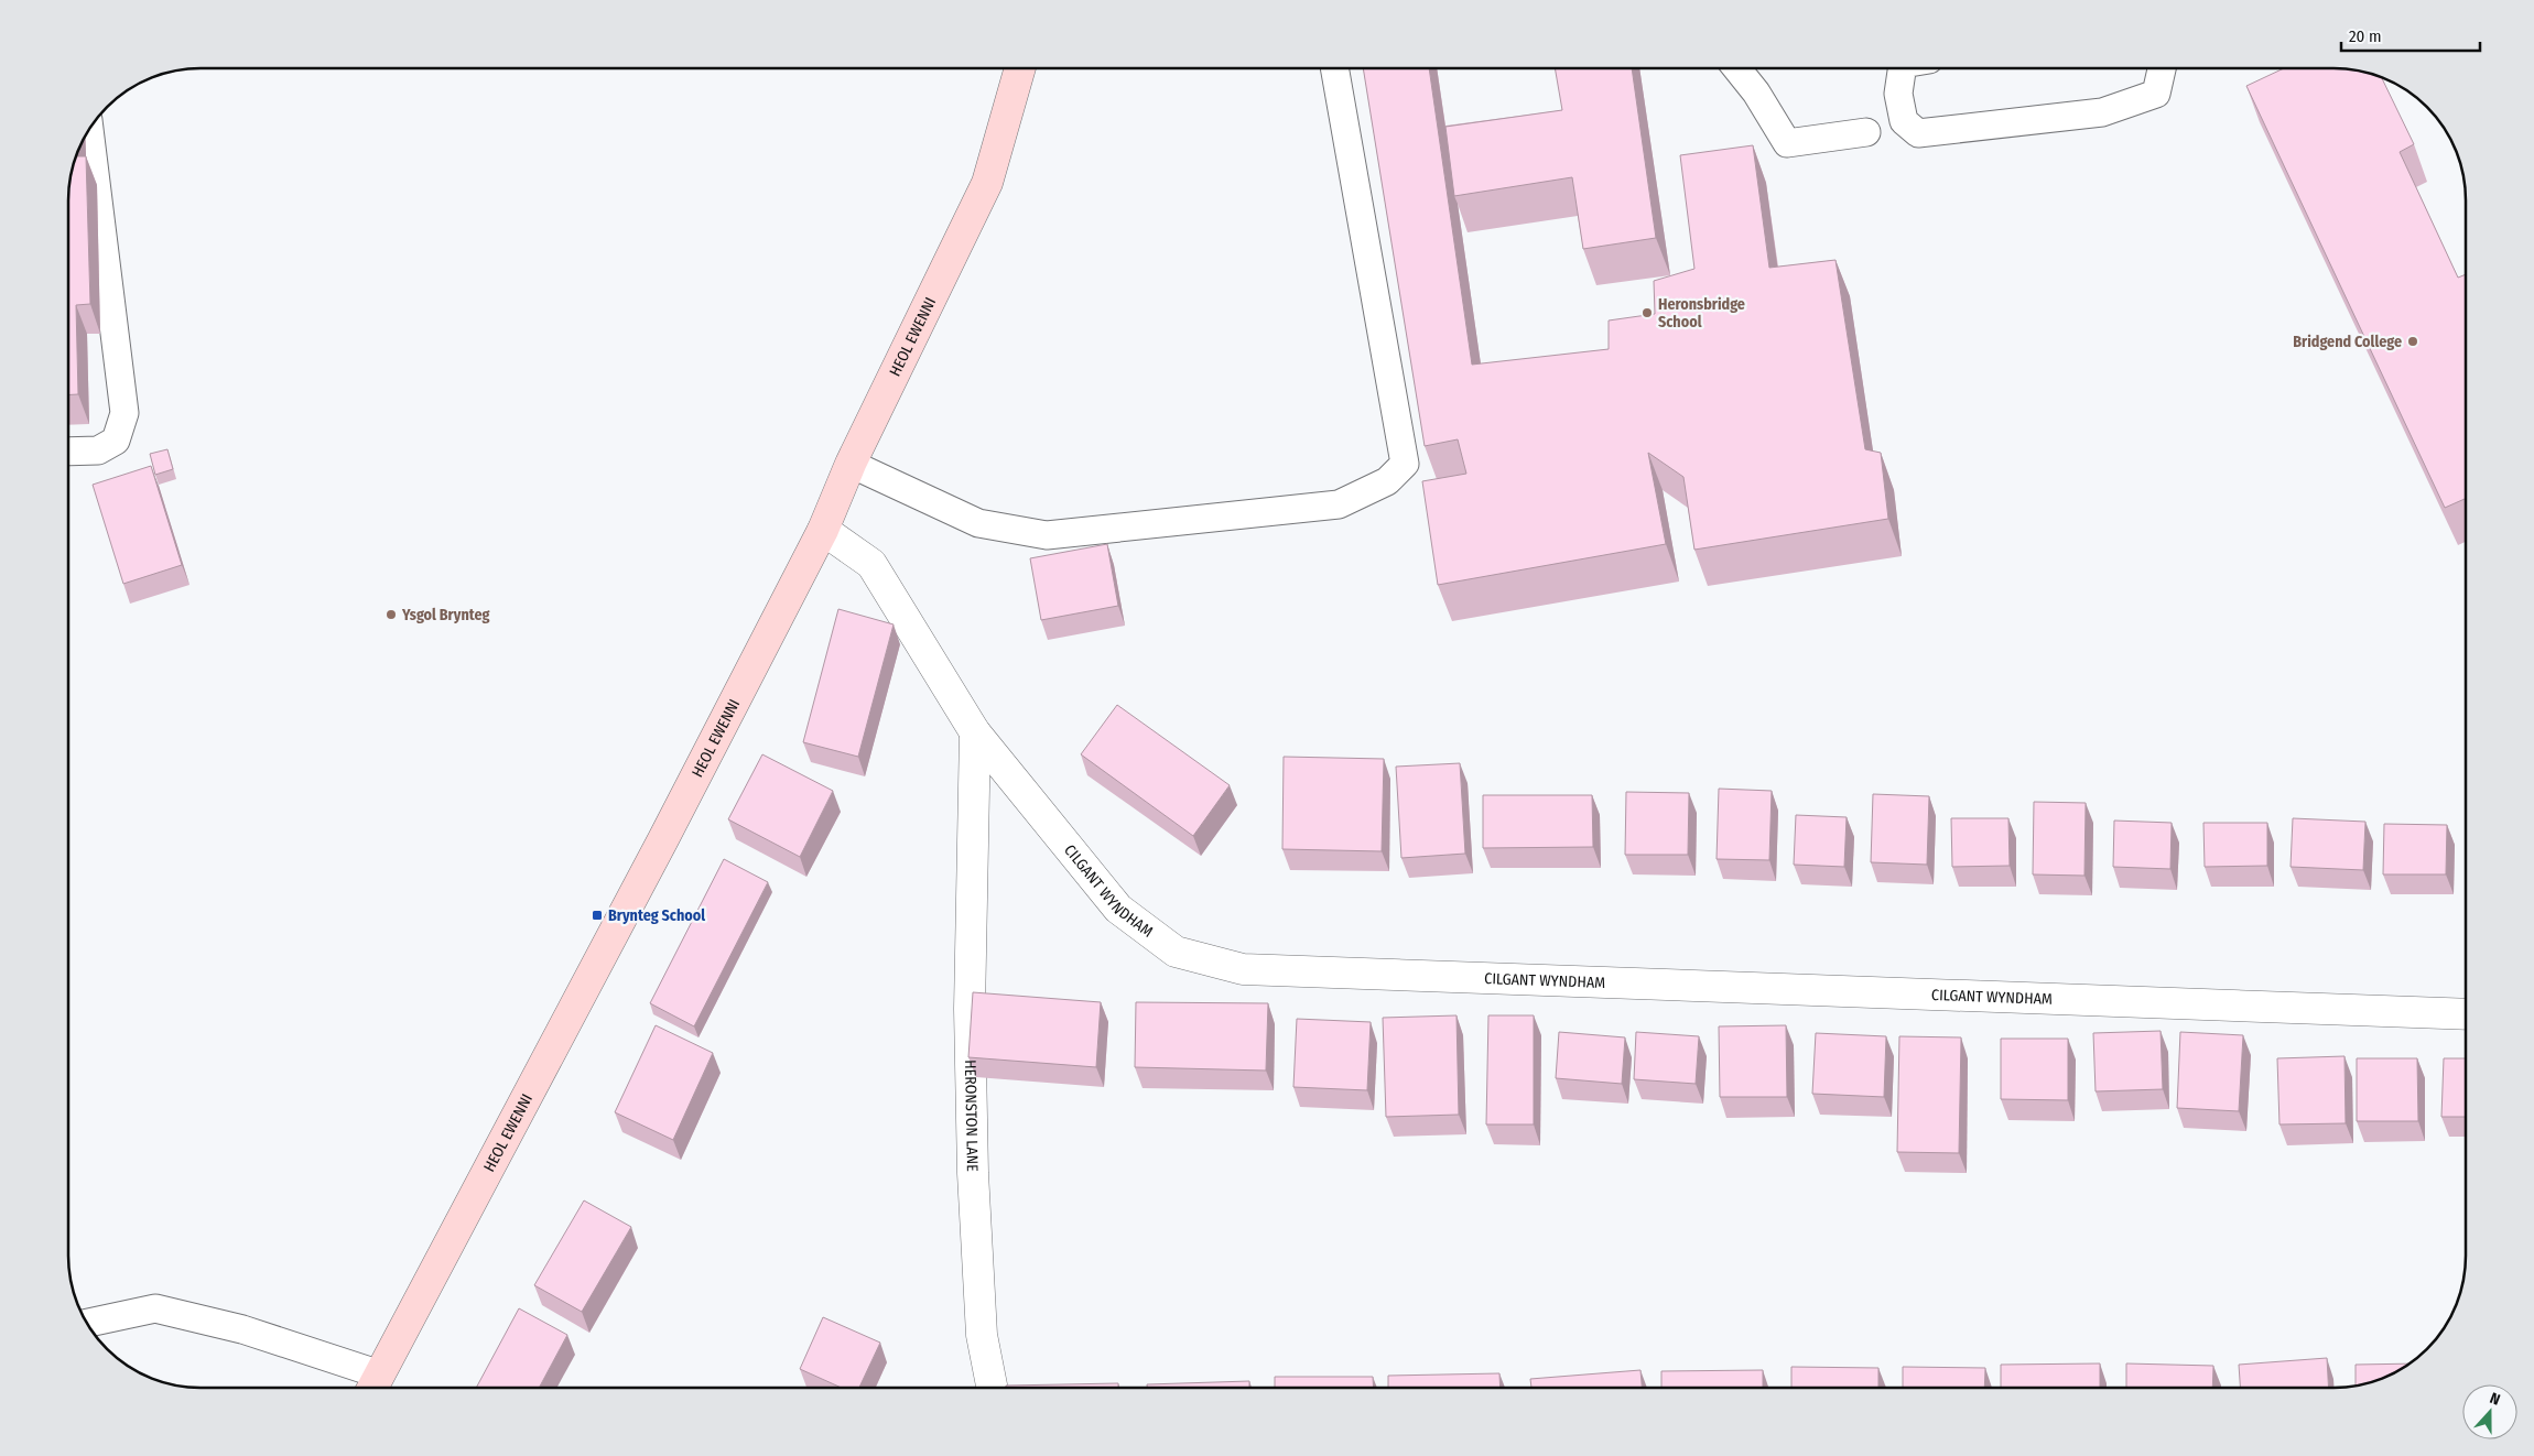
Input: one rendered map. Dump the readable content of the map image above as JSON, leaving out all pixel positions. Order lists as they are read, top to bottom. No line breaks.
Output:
{"streets":{"street":["HEOL EWENNI","CILGANT WYNDHAM","HERONSTON LANE"]},"crossings":[["HEOL EWENNI","CILGANT WYNDHAM"],["CILGANT WYNDHAM","HERONSTON LANE"]],"places":{"other":["Heronsbridge School","Bridgend College","Ysgol Brynteg"],"transit":["Brynteg School"]},"scale_bar":"20 m","north":"top"}
